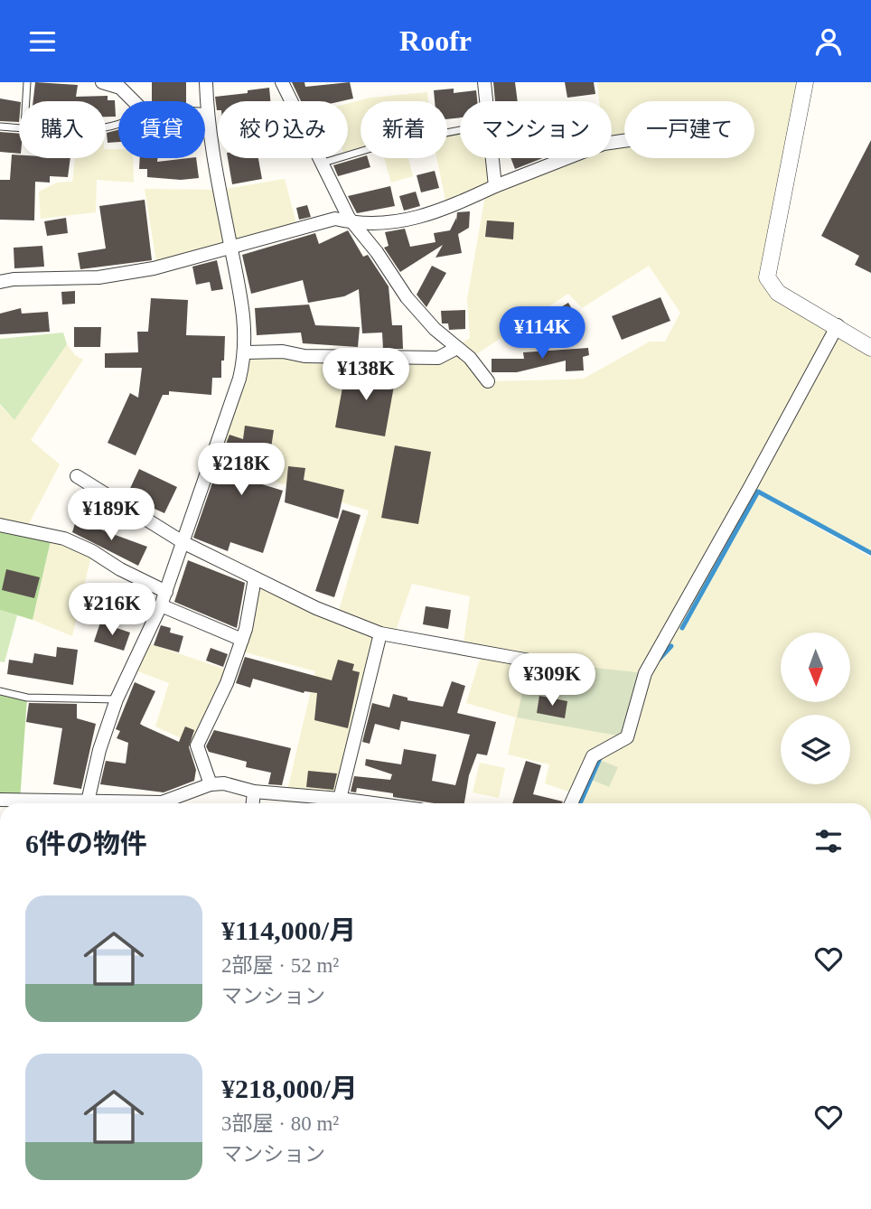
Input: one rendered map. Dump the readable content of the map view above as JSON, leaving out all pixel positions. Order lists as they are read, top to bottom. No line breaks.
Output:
{"north":"bottom","page":{"header":"Roofr","chip":["購入","賃貸","絞り込み","新着","マンション","一戸建て"],"price":["¥114K","¥138K","¥218K","¥189K","¥216K","¥309K"],"heading":"6件の物件","list":[{"name":"¥114,000/月","note":"2部屋 · 52 m² · マンション"},{"name":"¥218,000/月","note":"3部屋 · 80 m² · マンション"}]}}
